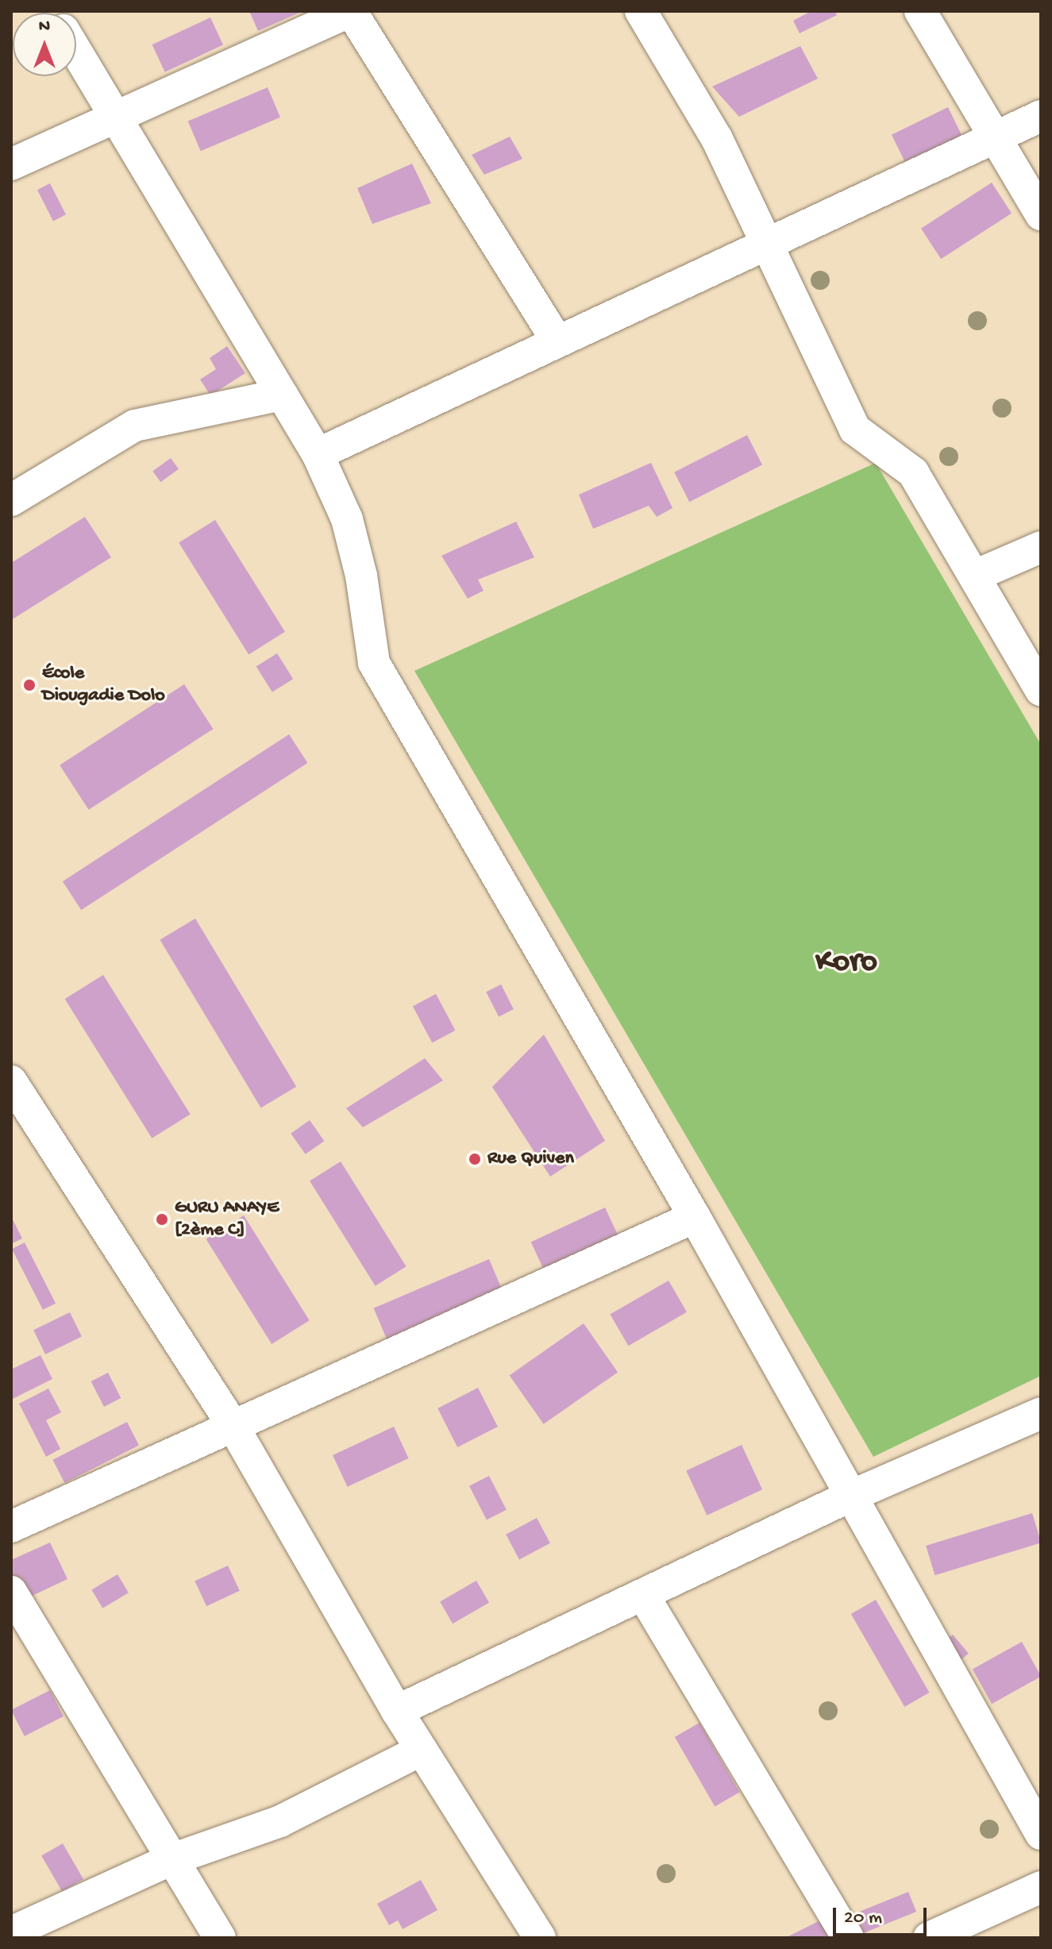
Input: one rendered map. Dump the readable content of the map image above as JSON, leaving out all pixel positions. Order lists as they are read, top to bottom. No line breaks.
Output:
{"districts":["Koro"],"places":["École Diougadie Dolo","Rue Quiven","GURU ANAYE [2ème C]"],"scale_bar":"20 m","north":"top"}
